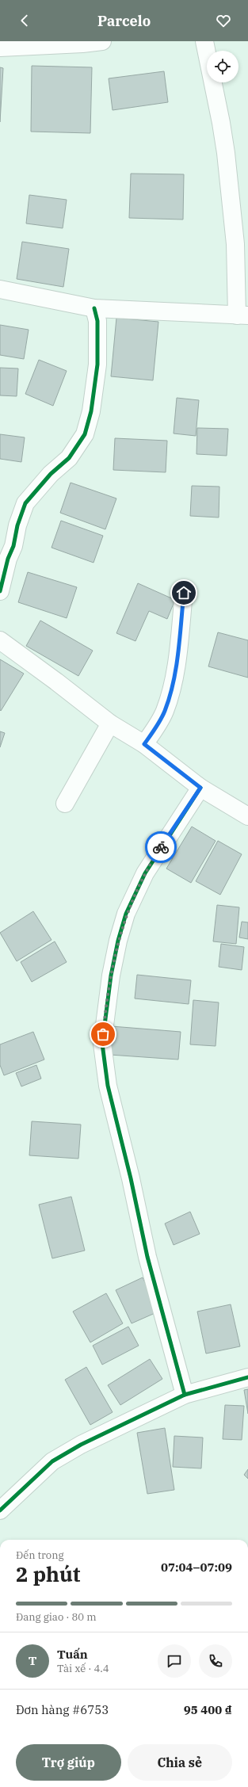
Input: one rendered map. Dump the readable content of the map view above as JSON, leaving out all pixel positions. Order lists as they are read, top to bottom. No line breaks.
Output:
{"page":{"header":"Parcelo","heading":["2 phút","Đến trong","07:04–07:09"],"panel":["Tuấn","Tài xế · 4.4","Đơn hàng #6753","95 400 ₫"],"bar":"Đang giao · 80 m","round":"T","buttons":["Trợ giúp","Chia sẻ"]}}
